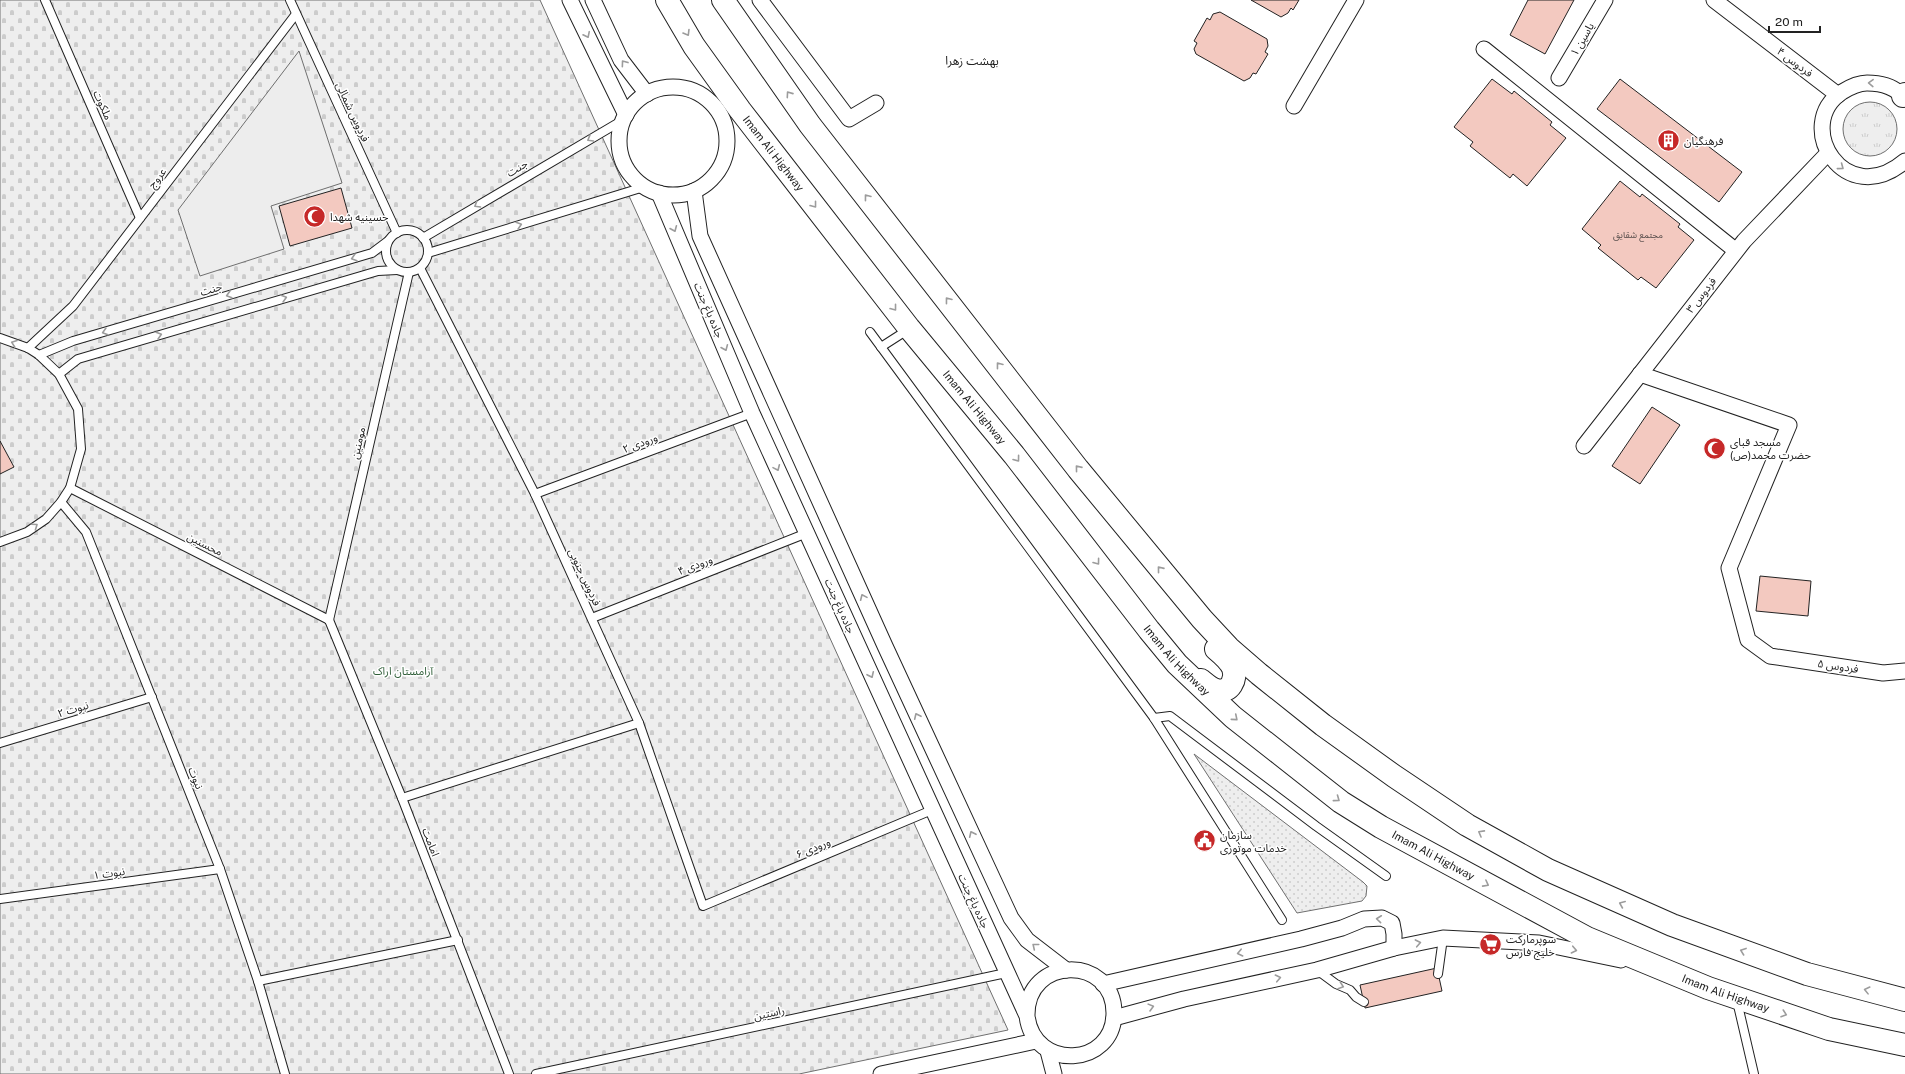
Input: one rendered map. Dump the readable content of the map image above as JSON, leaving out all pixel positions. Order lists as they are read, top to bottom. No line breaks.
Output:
{"streets":{"highway":["Imam Ali Highway"],"street":["یاسین ۱","فردوس ۴","فردوس ۳","جاده باغ جنت","فردوس ۵"],"lane":["ملکوت","فردوس شمالی","جنت","عروج","مومنین","ورودی ۲","محسنین","ورودی ۴","فردوس جنوبی","نبوت ۲","نبوت","امامت","ورودی ۶","نبوت ۱","راستین"]},"crossings":[["ملکوت","عروج"],["فردوس شمالی","جنت"],["فردوس شمالی","عروج"],["فردوس شمالی","مومنین"],["فردوس شمالی","فردوس جنوبی"],["جنت","جاده باغ جنت"],["جنت","مومنین"],["جنت","فردوس جنوبی"],["فردوس ۳","فردوس ۵"],["جاده باغ جنت","ورودی ۲"],["جاده باغ جنت","ورودی ۴"],["جاده باغ جنت","ورودی ۶"],["جاده باغ جنت","راستین"],["مومنین","محسنین"],["مومنین","فردوس جنوبی"],["مومنین","امامت"],["ورودی ۲","فردوس جنوبی"],["محسنین","امامت"],["ورودی ۴","فردوس جنوبی"],["فردوس جنوبی","ورودی ۶"],["نبوت ۲","نبوت"],["نبوت","نبوت ۱"]],"districts":["بهشت زهرا"],"parks":["آرامستان اراک"],"places":{"building":["فرهنگیان"],"mosque":["حسینیه شهدا","مسجد قبای حضرت محمد‌(ص)"],"public building":["سازمان خدمات موتوری"],"supermarket":["سوپرمارکت خلیج فارس"]},"house_numbers":["مجتمع شقایق"],"scale_bar":"20 m"}
